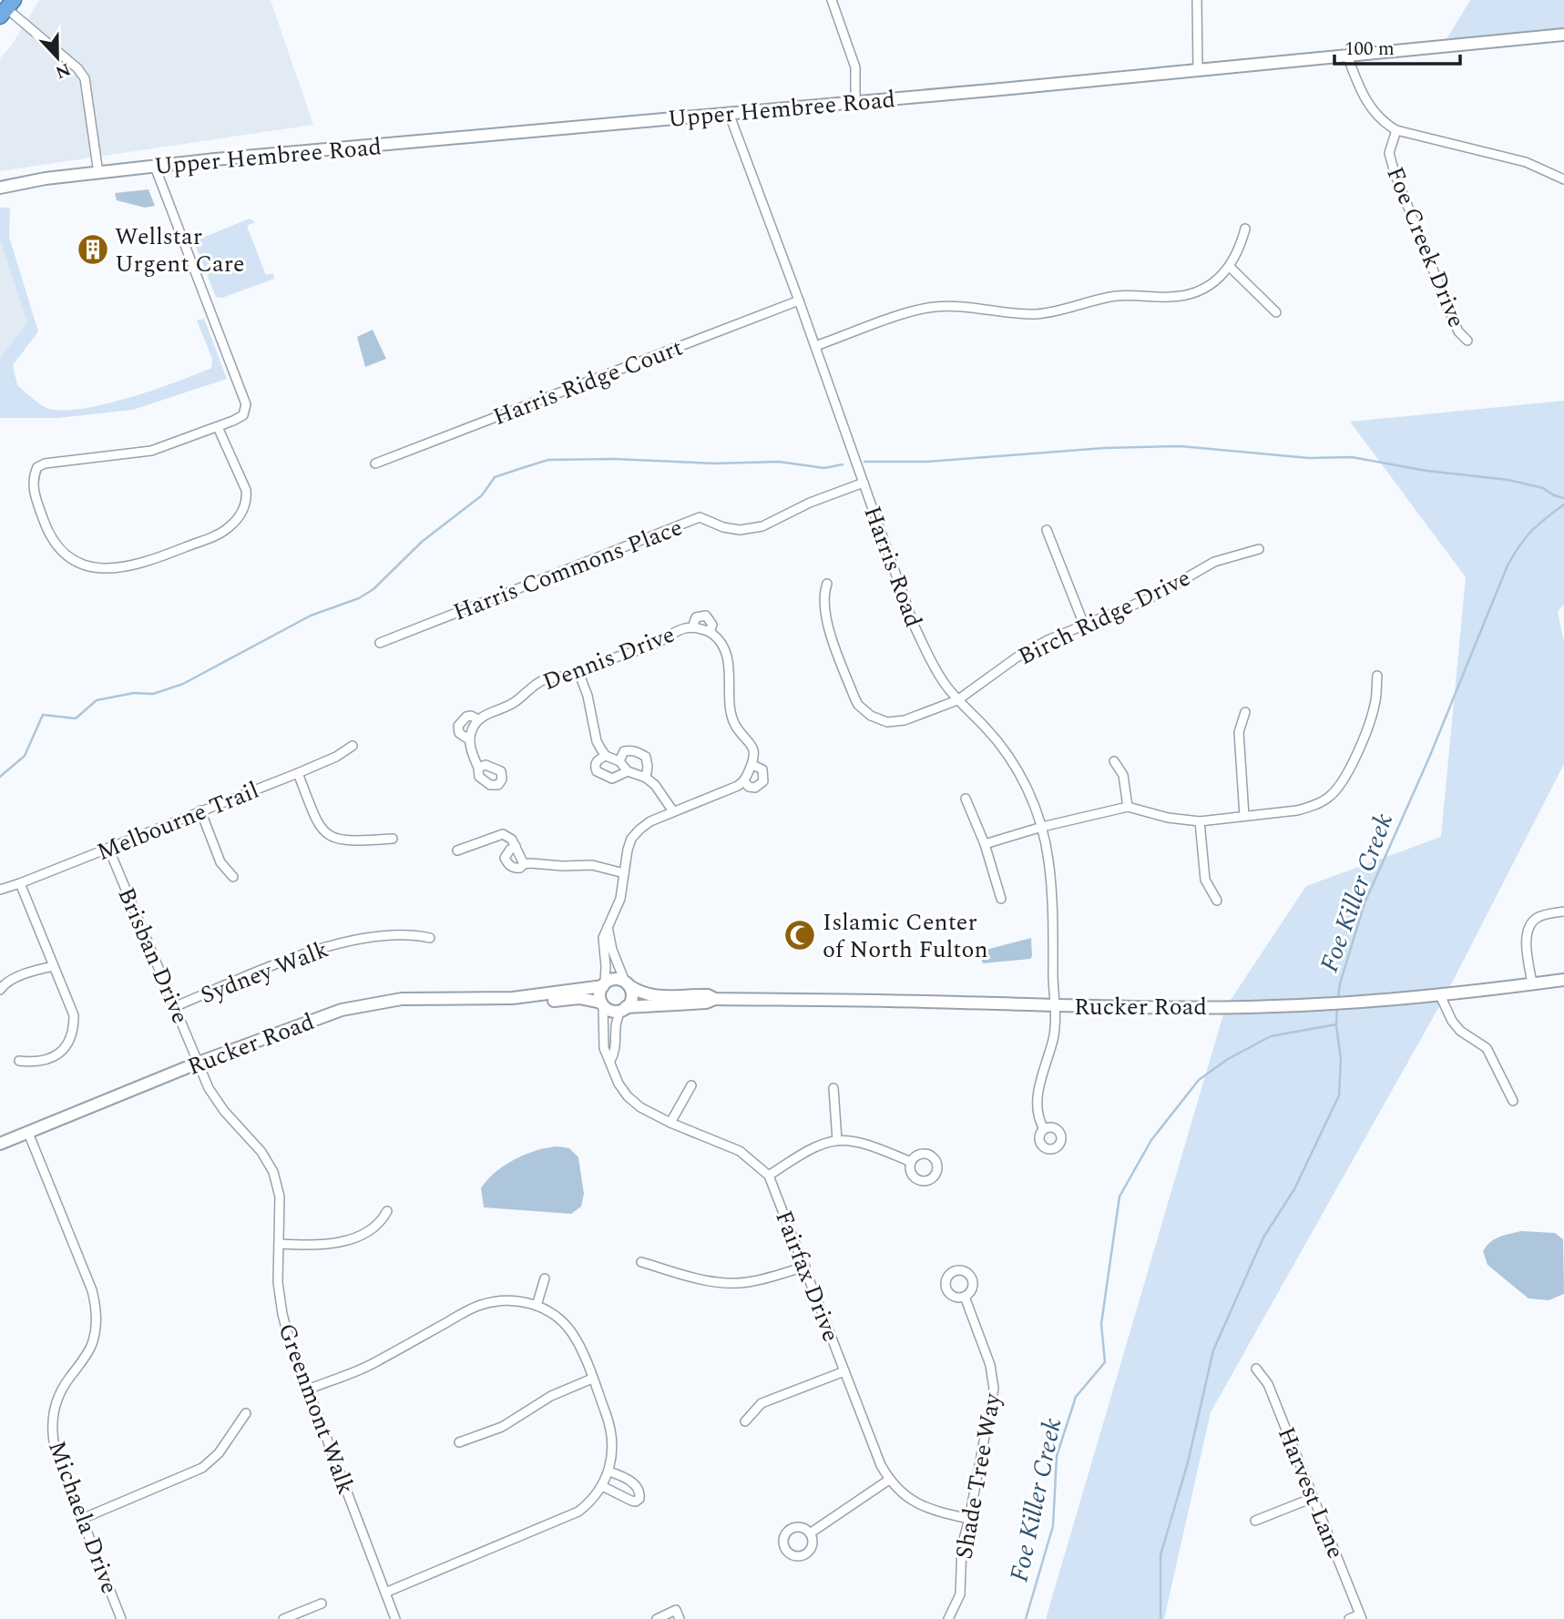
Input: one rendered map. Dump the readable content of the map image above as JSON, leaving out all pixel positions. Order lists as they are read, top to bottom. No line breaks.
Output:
{"streets":{"main road":["Upper Hembree Road","Rucker Road"],"street":["Foe Creek Drive","Harris Ridge Court","Harris Road","Harris Commons Place","Birch Ridge Drive","Dennis Drive","Melbourne Trail","Brisban Drive","Sydney Walk","Fairfax Drive","Greenmont Walk","Shade Tree Way","Harvest Lane","Michaela Drive"]},"crossings":[["Upper Hembree Road","Foe Creek Drive"],["Upper Hembree Road","Harris Road"],["Harris Ridge Court","Harris Road"],["Harris Road","Harris Commons Place"],["Harris Road","Birch Ridge Drive"],["Harris Road","Rucker Road"],["Melbourne Trail","Brisban Drive"],["Brisban Drive","Sydney Walk"],["Brisban Drive","Rucker Road"],["Brisban Drive","Greenmont Walk"],["Rucker Road","Fairfax Drive"],["Rucker Road","Greenmont Walk"],["Rucker Road","Michaela Drive"],["Fairfax Drive","Shade Tree Way"]],"water":["Foe Killer Creek"],"places":{"building":["Wellstar Urgent Care"],"mosque":["Islamic Center of North Fulton"]},"scale_bar":"100 m","north":"bottom"}
